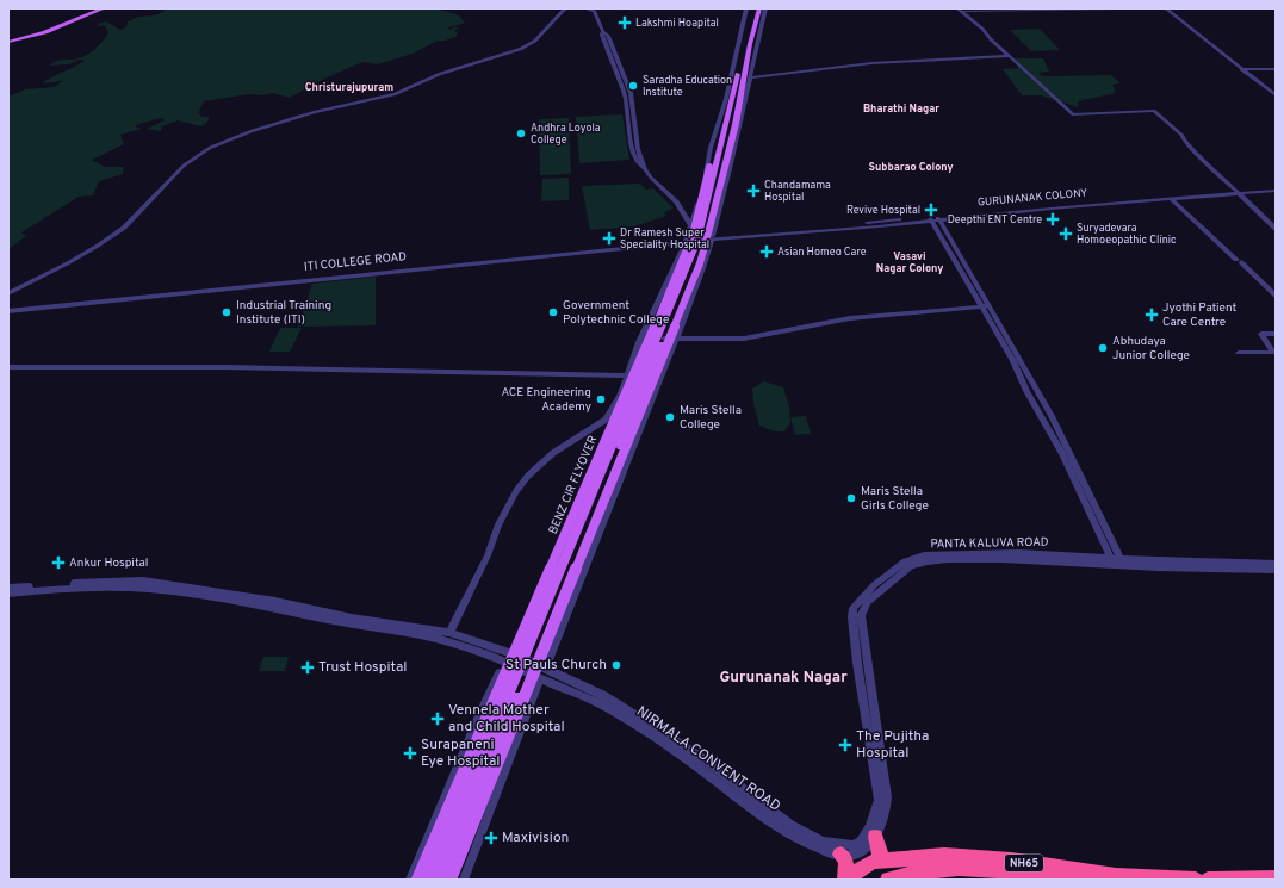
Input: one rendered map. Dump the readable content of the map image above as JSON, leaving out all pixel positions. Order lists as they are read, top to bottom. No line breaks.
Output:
{"streets":{"highway":["NH65"],"main road":["BENZ CIR FLYOVER"],"street":["GURUNANAK COLONY","ITI COLLEGE ROAD","PANTA KALUVA ROAD","NIRMALA CONVENT ROAD"]},"crossings":[["GURUNANAK COLONY","ITI COLLEGE ROAD"],["PANTA KALUVA ROAD","NIRMALA CONVENT ROAD"]],"districts":["Christurajupuram","Bharathi Nagar","Subbarao Colony","Vasavi Nagar Colony","Gurunanak Nagar"],"places":{"health":["Lakshmi Hoapital","Chandamama Hospital","Revive Hospital","Deepthi ENT Centre","Suryadevara Homoeopathic Clinic","Dr Ramesh Super Speciality Hospital","Asian Homeo Care","Jyothi Patient Care Centre","Ankur Hospital","Trust Hospital","Vennela Mother and Child Hospital","The Pujitha Hospital","Surapaneni Eye Hospital","Maxivision"],"other":["Saradha Education Institute","Andhra Loyola College","Industrial Training Institute (ITI)","Government Polytechnic College","Abhudaya Junior College","ACE Engineering Academy","Maris Stella College","Maris Stella Girls College","St Pauls Church"]}}
